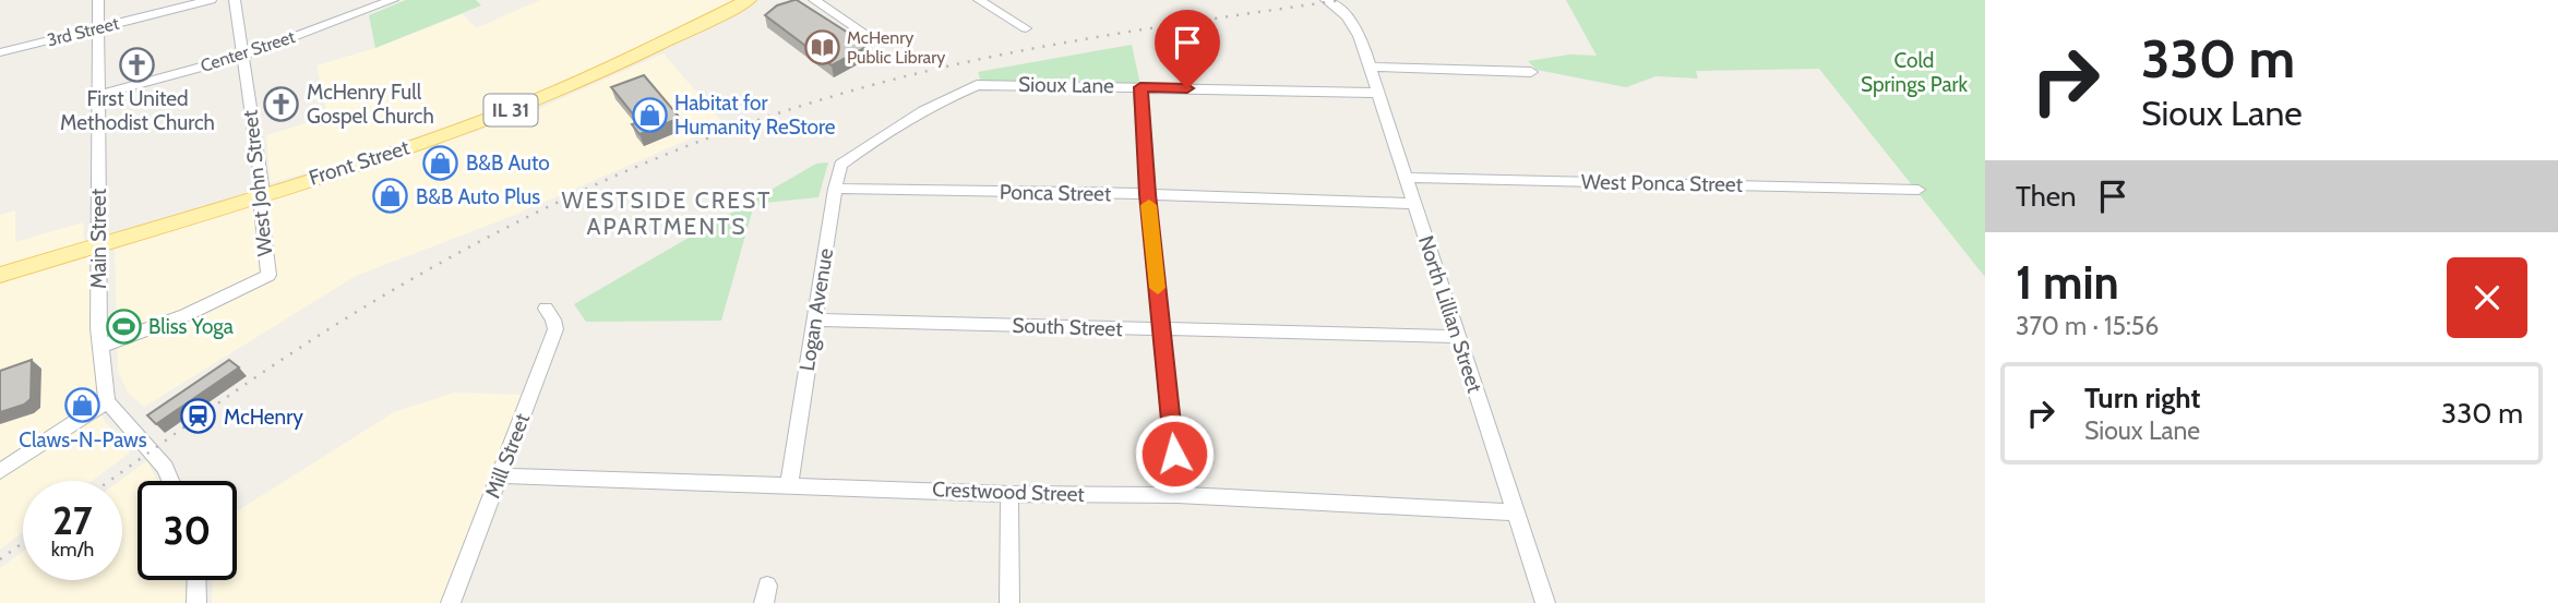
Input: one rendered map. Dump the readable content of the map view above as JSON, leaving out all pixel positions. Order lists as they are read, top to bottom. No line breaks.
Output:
{"streets":{"main road":["IL 31","Front Street"],"street":["3rd Street","Center Street","Sioux Lane","West John Street","West Ponca Street","Ponca Street","Main Street","Logan Avenue","North Lillian Street","South Street","Mill Street","Crestwood Street"]},"crossings":[["3rd Street","Main Street"],["Center Street","West John Street"],["Center Street","Main Street"],["Sioux Lane","Logan Avenue"],["Sioux Lane","North Lillian Street"],["Front Street","West John Street"],["Front Street","Main Street"],["West John Street","Main Street"],["West Ponca Street","North Lillian Street"],["Ponca Street","Logan Avenue"],["Ponca Street","North Lillian Street"],["Logan Avenue","South Street"],["Logan Avenue","Crestwood Street"],["North Lillian Street","South Street"],["North Lillian Street","Crestwood Street"],["Mill Street","Crestwood Street"]],"districts":["WESTSIDE CREST APARTMENTS"],"parks":["Cold Springs Park"],"places":{"library":["McHenry Public Library"],"church":["First United Methodist Church","McHenry Full Gospel Church"],"shop":["Habitat for Humanity ReStore","B&B Auto","B&B Auto Plus","Claws-N-Paws"],"sports":["Bliss Yoga"],"station":["McHenry"]},"page":{"turn":["330 m","Sioux Lane"],"then":"Then","heading":["1 min","370 m · 15:56"],"list":[{"name":"Turn right","note":"Sioux Lane","value":"330 m"}],"speed":"27 km/h","limit":"30"}}
